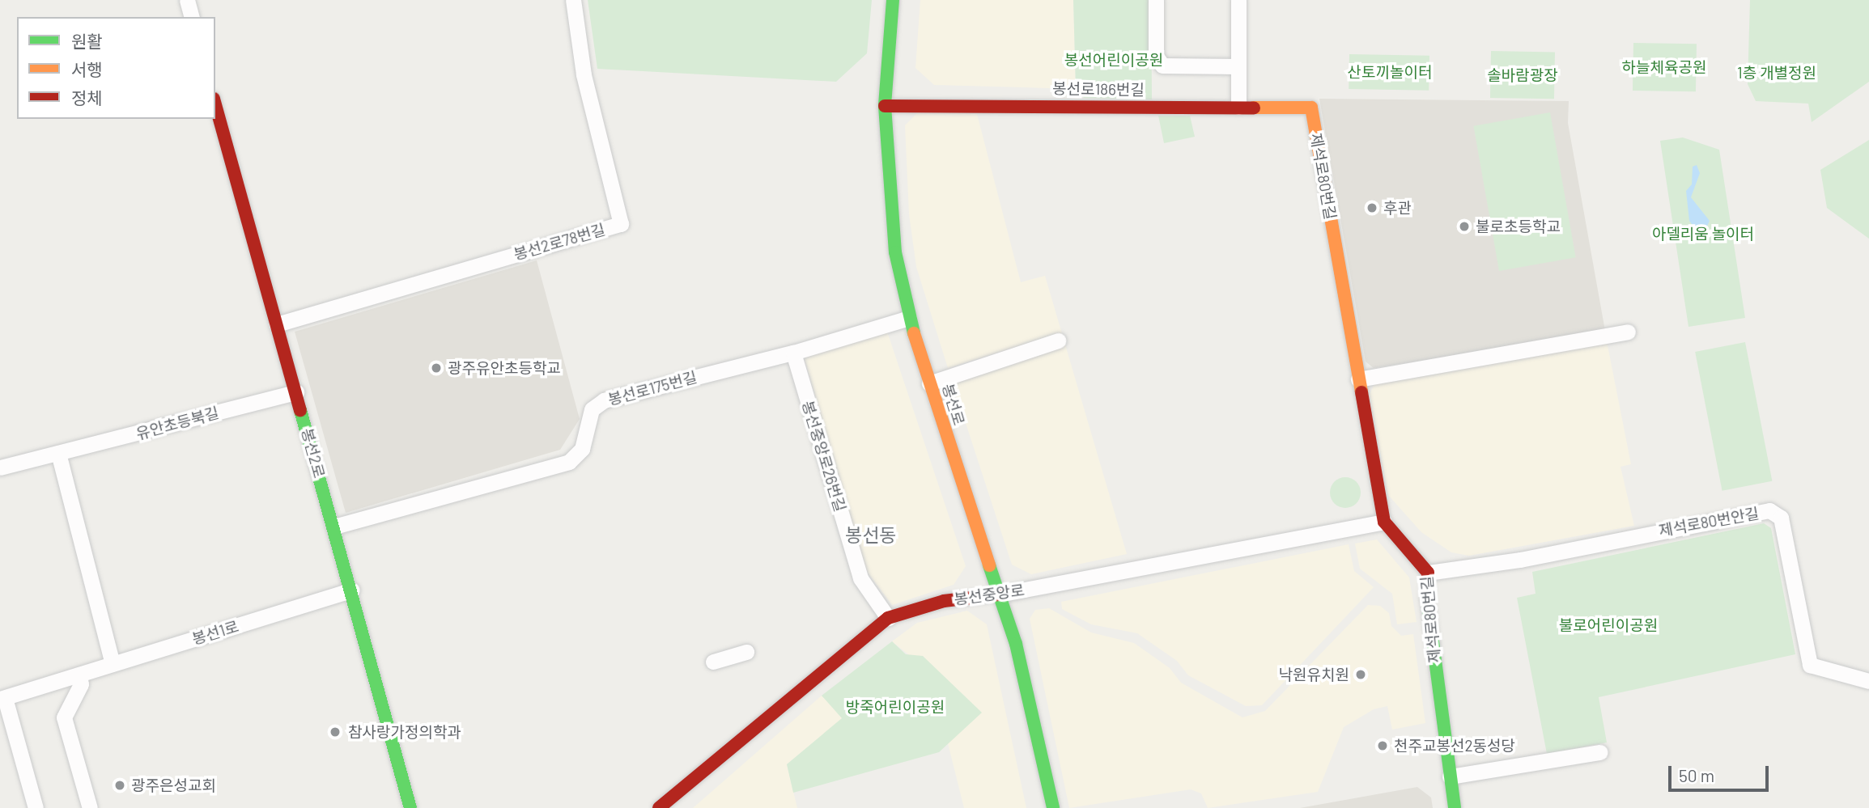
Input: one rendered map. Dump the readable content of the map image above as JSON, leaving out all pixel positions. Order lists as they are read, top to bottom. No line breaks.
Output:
{"streets":{"street":["봉선로186번길","제석로80번길","봉선2로78번길","봉선로175번길","봉선로","유안초등북길","봉선2로","봉선중앙로26번길","제석로80번안길","봉선중앙로","봉선1로"]},"crossings":[["봉선로186번길","제석로80번길"],["봉선로186번길","봉선로"],["제석로80번길","제석로80번안길"],["제석로80번길","봉선중앙로"],["봉선2로78번길","봉선2로"],["봉선로175번길","봉선로"],["봉선로175번길","봉선2로"],["봉선로175번길","봉선중앙로26번길"],["봉선로","봉선중앙로"],["유안초등북길","봉선2로"],["봉선2로","봉선1로"],["봉선중앙로26번길","봉선중앙로"]],"districts":["봉선동"],"parks":["봉선어린이공원","하늘체육공원","산토끼놀이터","1층 개별정원","솔바람광장","아델리움 놀이터","불로어린이공원","방죽어린이공원"],"places":["후관","불로초등학교","광주유안초등학교","낙원유치원","참사랑가정의학과","천주교봉선2동성당","광주은성교회"],"legend":["원활","서행","정체"],"scale_bar":"50 m"}
